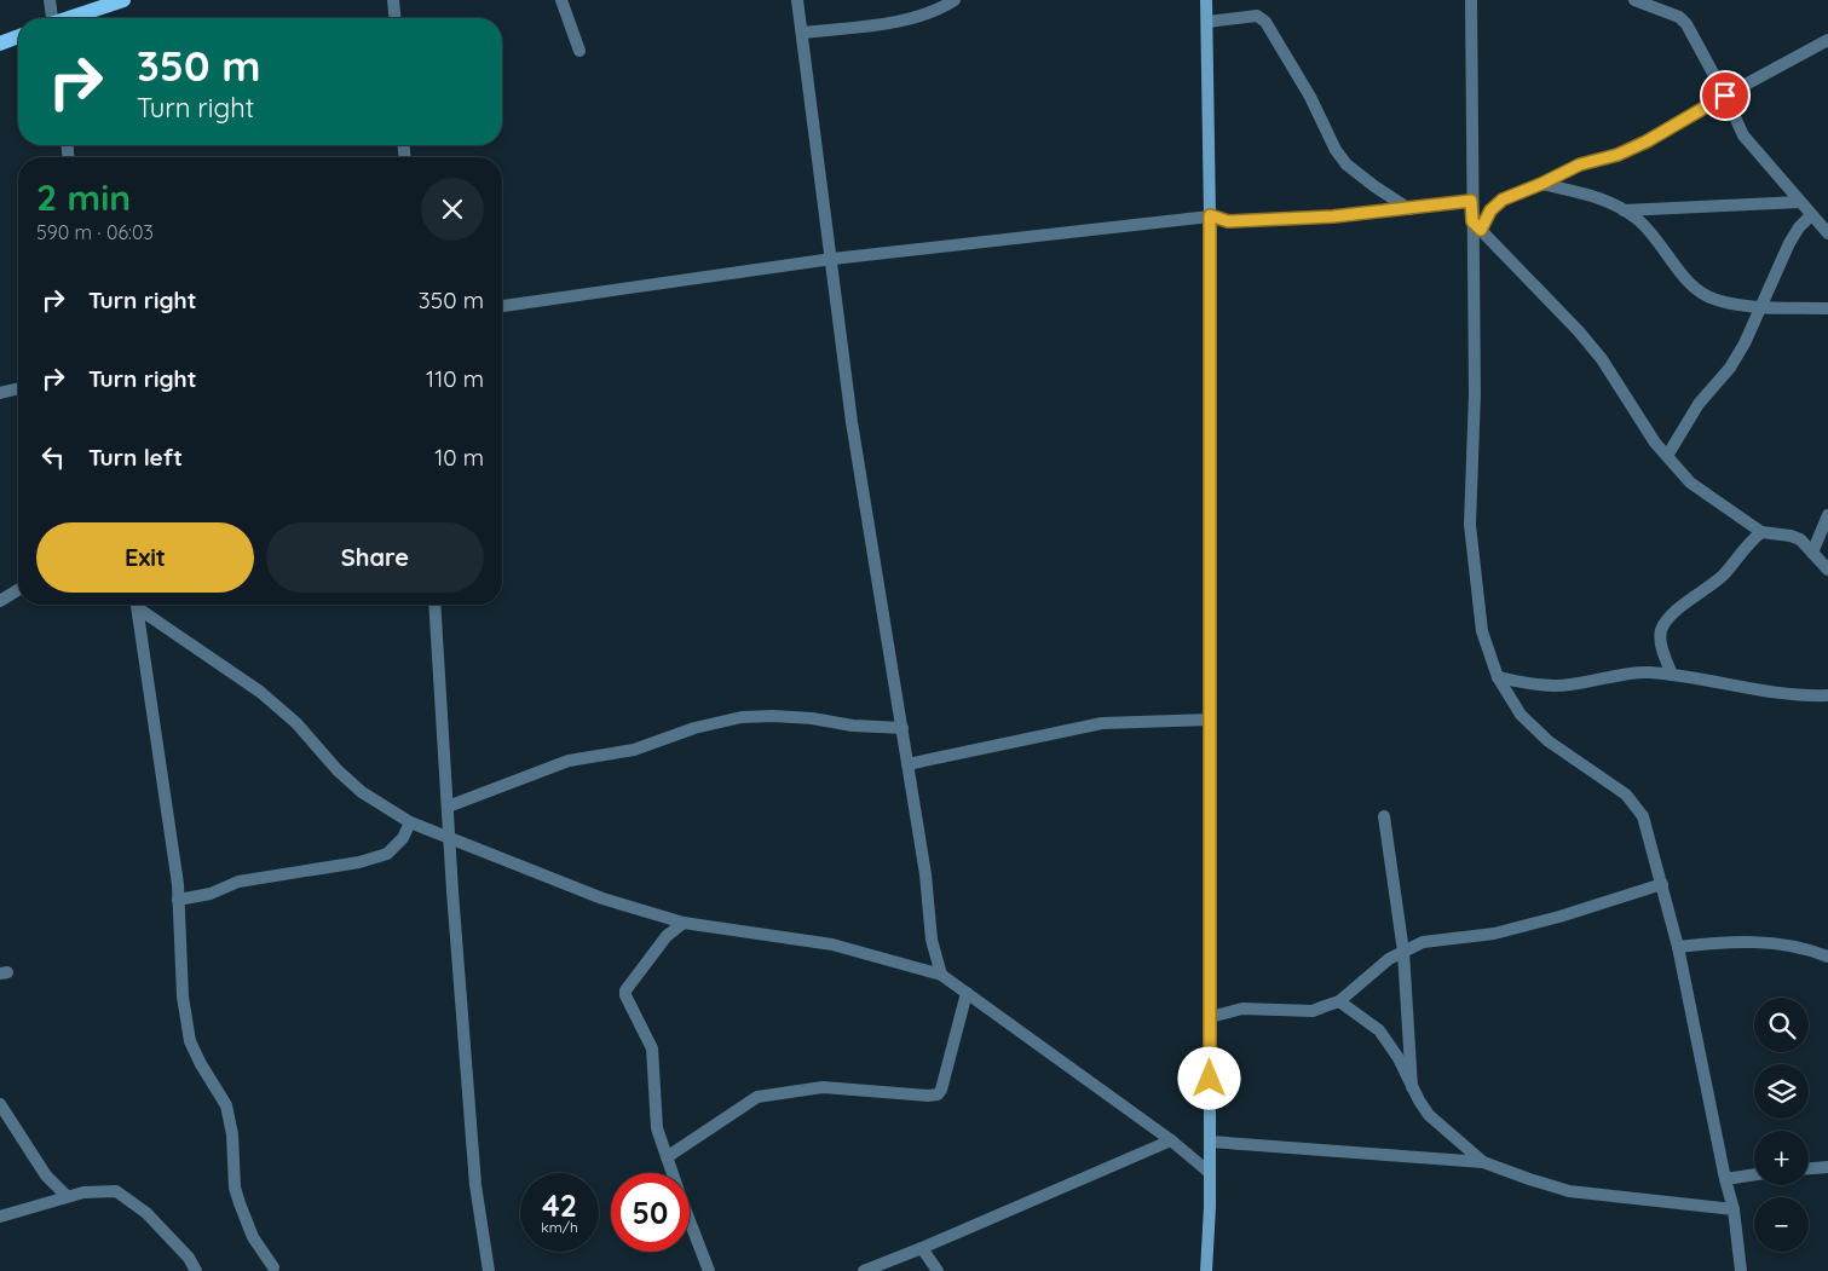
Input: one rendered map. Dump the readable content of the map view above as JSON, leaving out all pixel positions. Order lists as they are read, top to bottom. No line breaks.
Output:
{"page":{"turn":["350 m","Turn right"],"heading":["2 min","590 m · 06:03"],"list":[{"name":"Turn right","value":"350 m"},{"name":"Turn right","value":"110 m"},{"name":"Turn left","value":"10 m"}],"buttons":["Exit","Share"],"map_buttons":["+","−"],"speed":"42 km/h","limit":"50"}}
